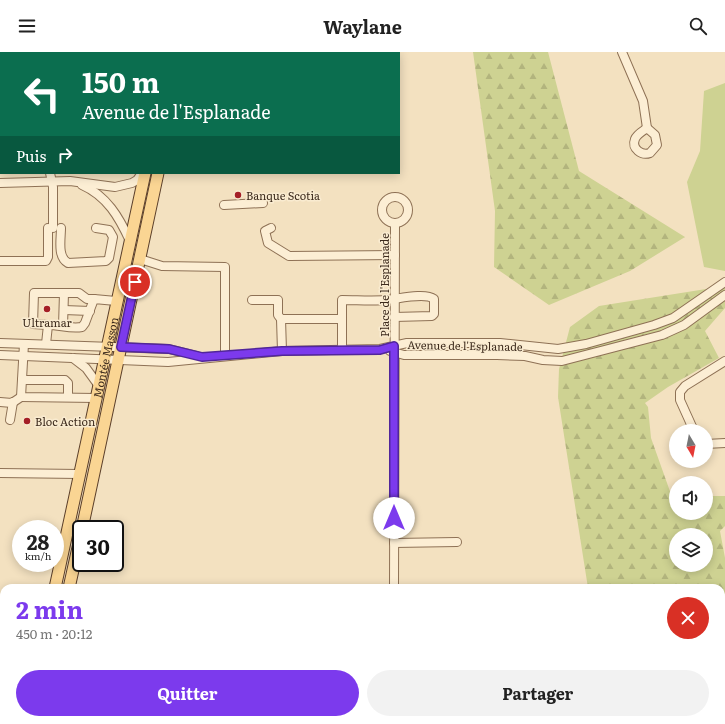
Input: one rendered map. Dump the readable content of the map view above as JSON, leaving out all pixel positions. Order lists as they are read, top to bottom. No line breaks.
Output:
{"streets":{"main road":["Montée Masson"],"street":["Place de l'Esplanade","Avenue de l'Esplanade"]},"crossings":[["Place de l'Esplanade","Avenue de l'Esplanade"],["Avenue de l'Esplanade","Montée Masson"]],"places":["Banque Scotia","Ultramar","Bloc Action"],"north":"bottom","page":{"header":"Waylane","turn":["150 m","Avenue de l'Esplanade"],"then":"Puis","speed":"28 km/h","limit":"30","heading":["2 min","450 m · 20:12"],"buttons":["Quitter","Partager"]}}
